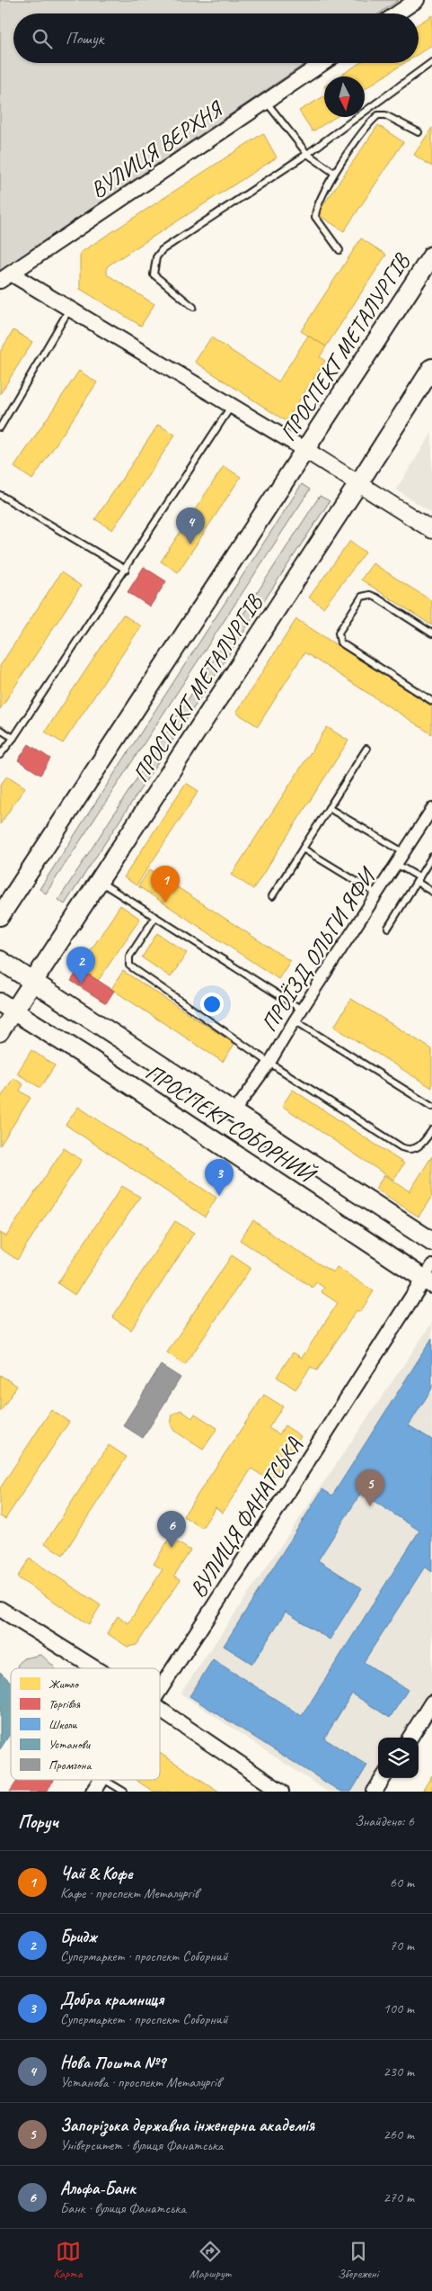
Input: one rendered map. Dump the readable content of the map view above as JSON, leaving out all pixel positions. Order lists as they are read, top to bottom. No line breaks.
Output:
{"streets":{"main road":["ПРОСПЕКТ МЕТАЛУРГІВ","ПРОСПЕКТ СОБОРНИЙ"],"street":["ВУЛИЦЯ ВЕРХНЯ","ПРОЇЗД ОЛЬГИ ЯФИ","ВУЛИЦЯ ФАНАТСЬКА"]},"crossings":[["ПРОСПЕКТ МЕТАЛУРГІВ","ПРОСПЕКТ СОБОРНИЙ"],["ПРОЇЗД ОЛЬГИ ЯФИ","ПРОСПЕКТ СОБОРНИЙ"],["ПРОСПЕКТ СОБОРНИЙ","ВУЛИЦЯ ФАНАТСЬКА"]],"legend":["Житло","Торгівля","Школи","Установи","Промзона"],"north":"bottom","page":{"search":"Пошук","pins":["4","1","2","3","5","6"],"heading":["Поруч","Знайдено: 6"],"list":[{"mark":"1","name":"Чай & Кофе","note":"Кафе · проспект Металургів","value":"60 m"},{"mark":"2","name":"Бридж","note":"Супермаркет · проспект Соборний","value":"70 m"},{"mark":"3","name":"Добра крамниця","note":"Супермаркет · проспект Соборний","value":"100 m"},{"mark":"4","name":"Нова Пошта №9","note":"Установа · проспект Металургів","value":"230 m"},{"mark":"5","name":"Запорізька державна інженерна академія","note":"Університет · вулиця Фанатська","value":"260 m"},{"mark":"6","name":"Альфа-Банк","note":"Банк · вулиця Фанатська","value":"270 m"}],"nav":["Карта","Маршрут","Збережені"]}}
